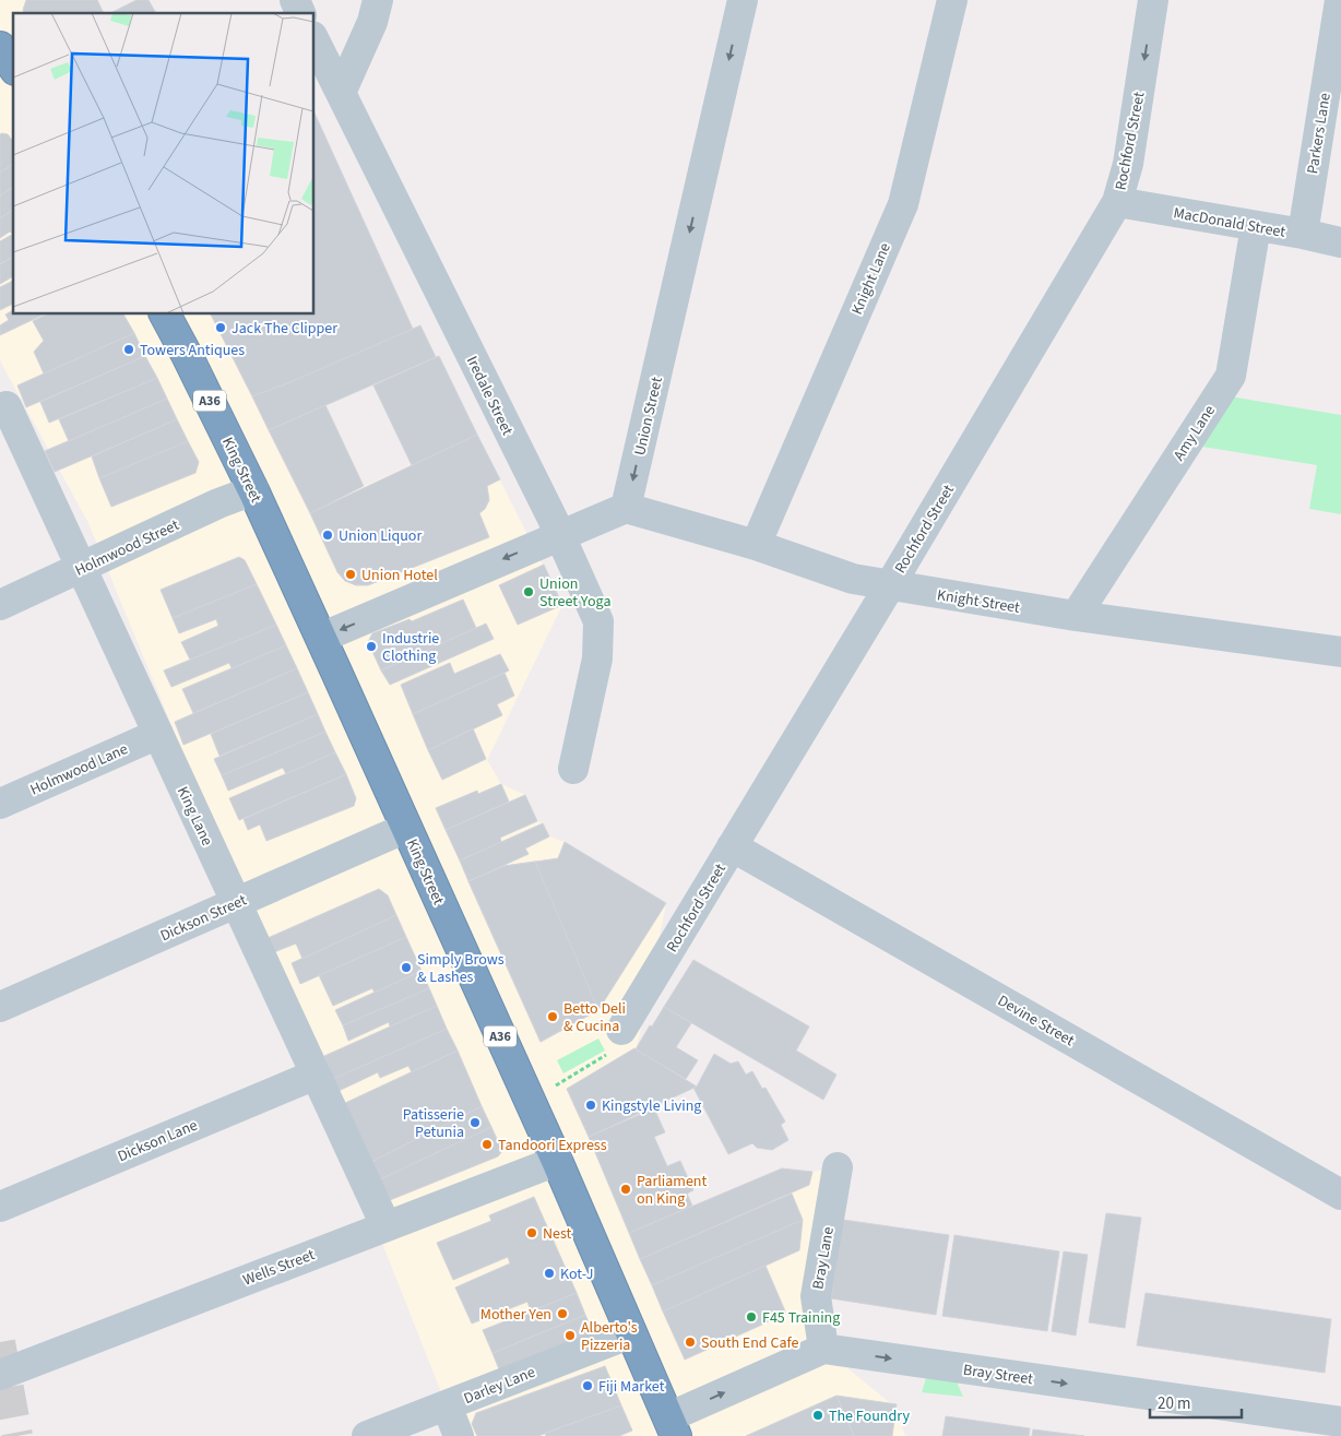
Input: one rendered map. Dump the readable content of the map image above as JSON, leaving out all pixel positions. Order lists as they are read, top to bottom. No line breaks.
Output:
{"streets":{"highway":["A36","King Street"],"street":["Parkers Lane","Rochford Street","MacDonald Street","Knight Lane","Iredale Street","Union Street","Amy Lane","Holmwood Street","Knight Street","Holmwood Lane","King Lane","Dickson Street","Devine Street","Dickson Lane","Bray Lane","Wells Street","Bray Street","Darley Lane"]},"crossings":[["Parkers Lane","MacDonald Street"],["Rochford Street","MacDonald Street"],["Rochford Street","Knight Street"],["Rochford Street","Devine Street"],["MacDonald Street","Amy Lane"],["Knight Lane","Knight Street"],["Union Street","Knight Street"],["Amy Lane","Knight Street"],["King Street","Holmwood Street"],["King Street","Dickson Street"],["King Street","Wells Street"],["King Street","Darley Lane"],["Holmwood Street","King Lane"],["Holmwood Lane","King Lane"],["King Lane","Dickson Street"],["King Lane","Dickson Lane"],["King Lane","Wells Street"],["Bray Lane","Bray Street"]],"one_way":["Union Street","Bray Street"],"places":["Jack The Clipper","Towers Antiques","Union Liquor","Union Hotel","Union Street Yoga","Industrie Clothing","Simply Brows & Lashes","Betto Deli & Cucina","Kingstyle Living","Patisserie Petunia","Tandoori Express","Parliament on King","Nest","Kot-J","Mother Yen","F45 Training","Alberto's Pizzeria","South End Cafe","Fiji Market","The Foundry"],"scale_bar":"20 m"}
